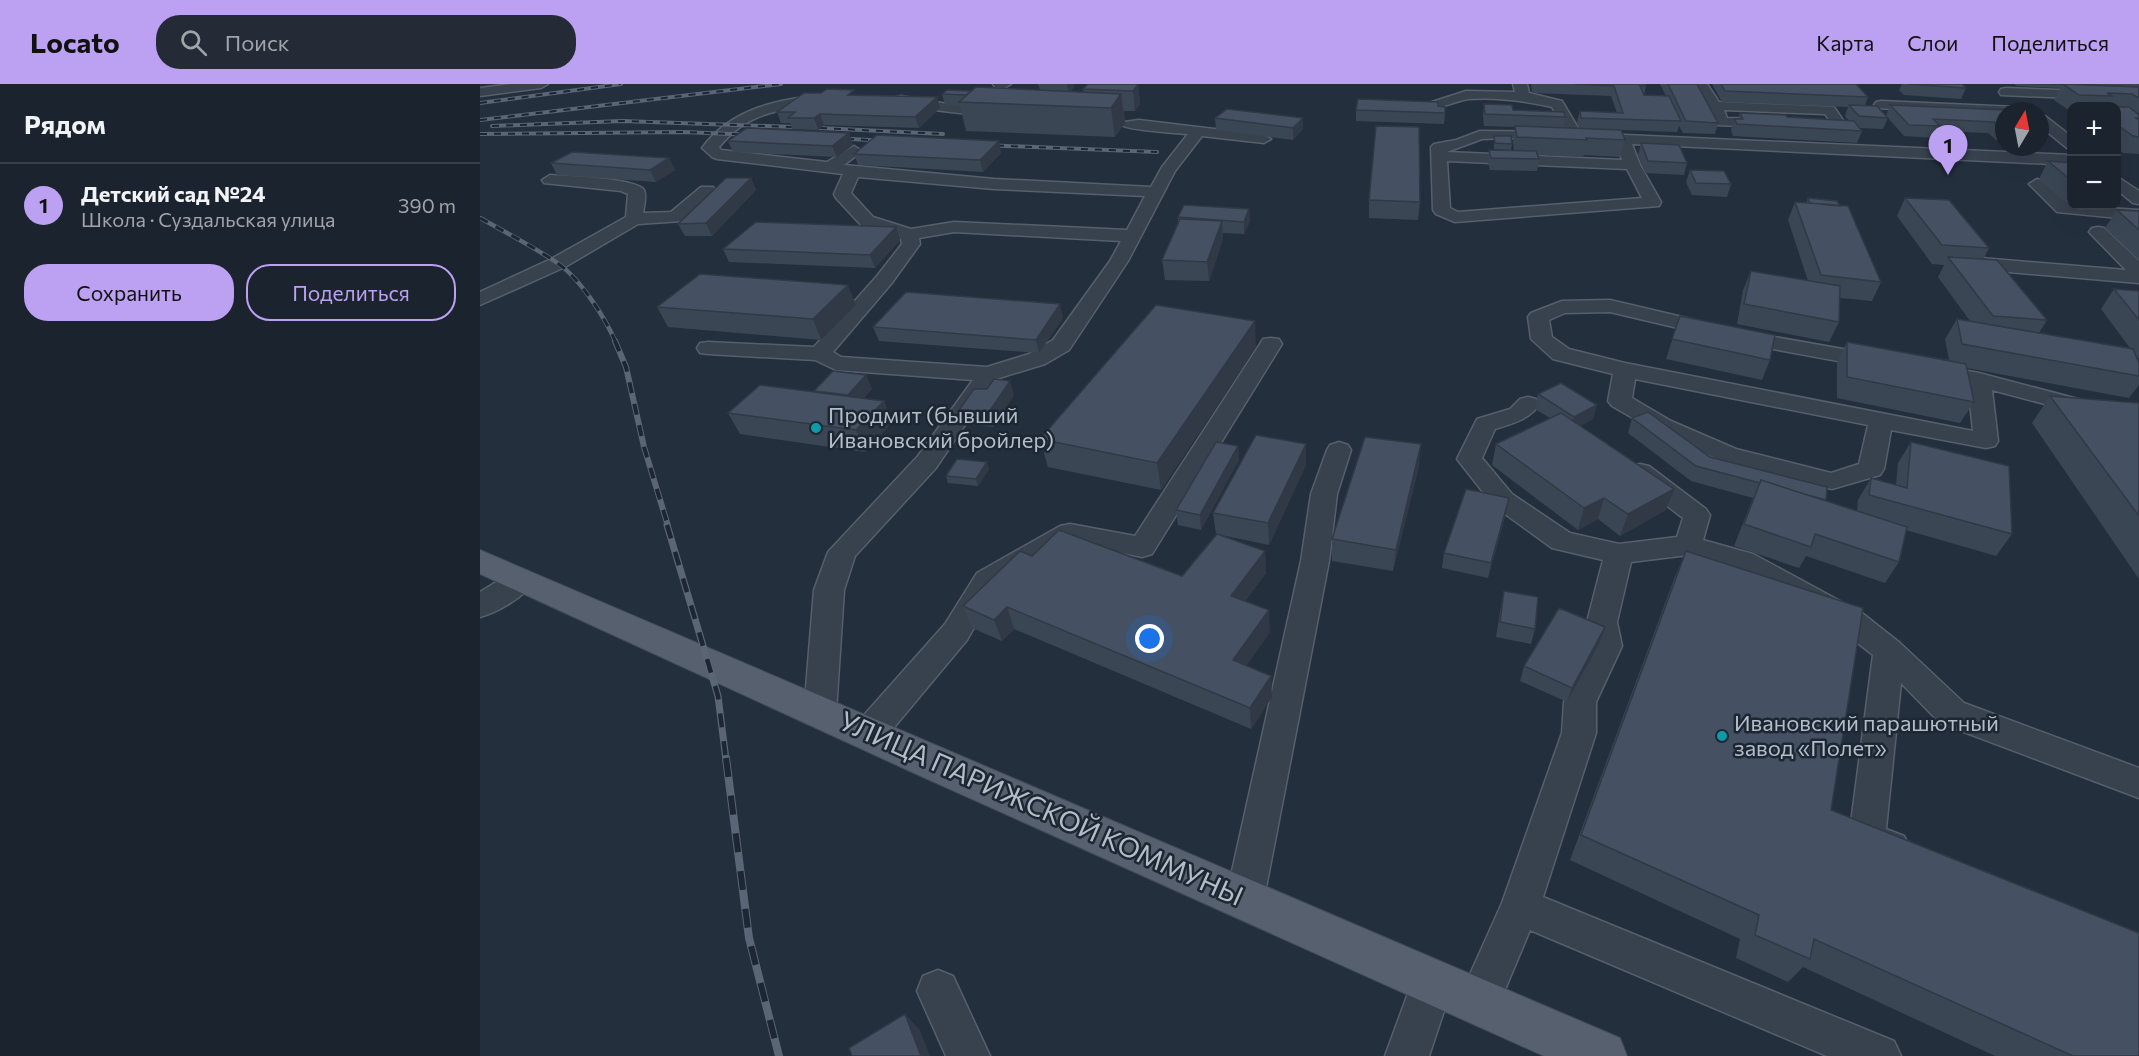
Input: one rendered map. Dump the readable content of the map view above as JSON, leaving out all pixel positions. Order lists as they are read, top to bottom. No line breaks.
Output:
{"streets":{"main road":["УЛИЦА ПАРИЖСКОЙ КОММУНЫ"]},"places":["Продмит (бывший Ивановский бройлер)","Ивановский парашютный завод «Полет»"],"north":"top","page":{"header":"Locato","search":"Поиск","nav":["Карта","Слои","Поделиться"],"heading":"Рядом","map_buttons":["+","−"],"pins":"1","list":[{"mark":"1","name":"Детский сад №24","note":"Школа · Суздальская улица","value":"390 m"}],"buttons":["Сохранить","Поделиться"]}}
